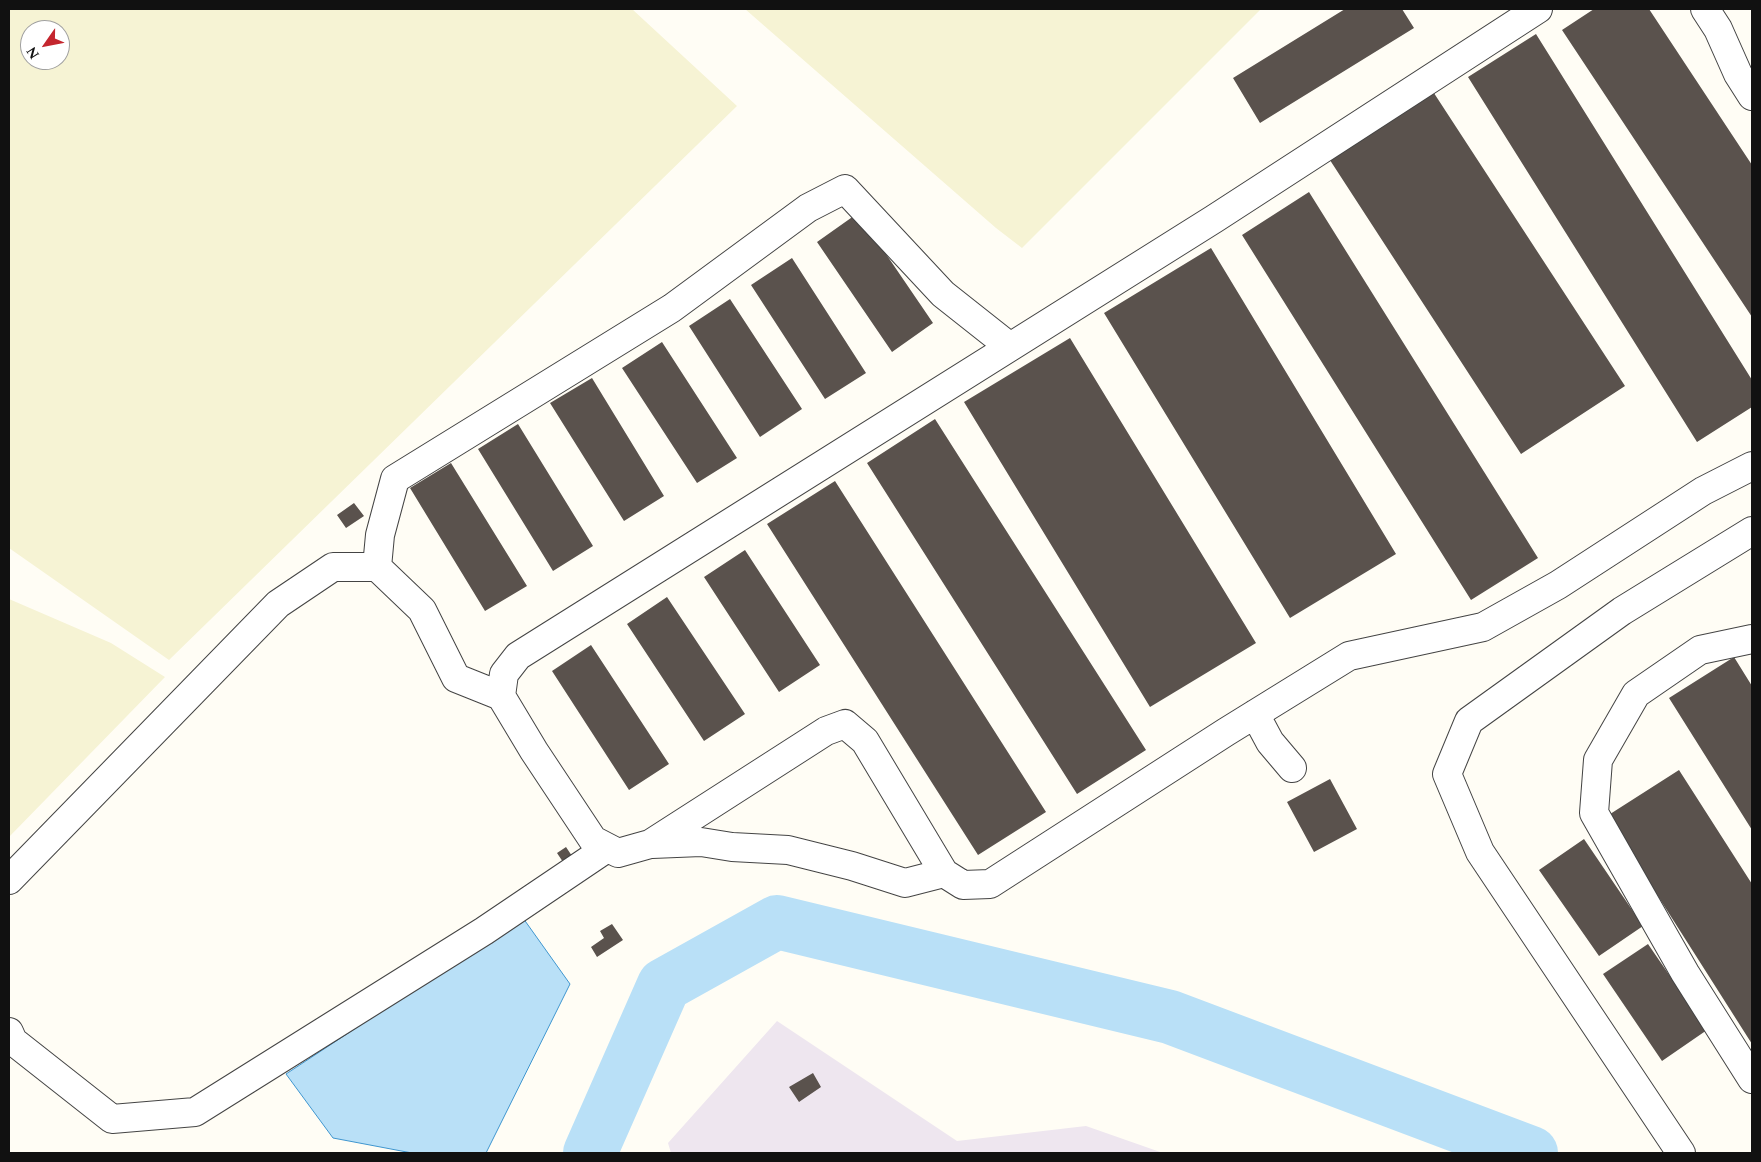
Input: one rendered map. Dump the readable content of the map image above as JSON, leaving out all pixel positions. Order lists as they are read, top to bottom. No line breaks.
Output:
{"north":"bottom left"}
